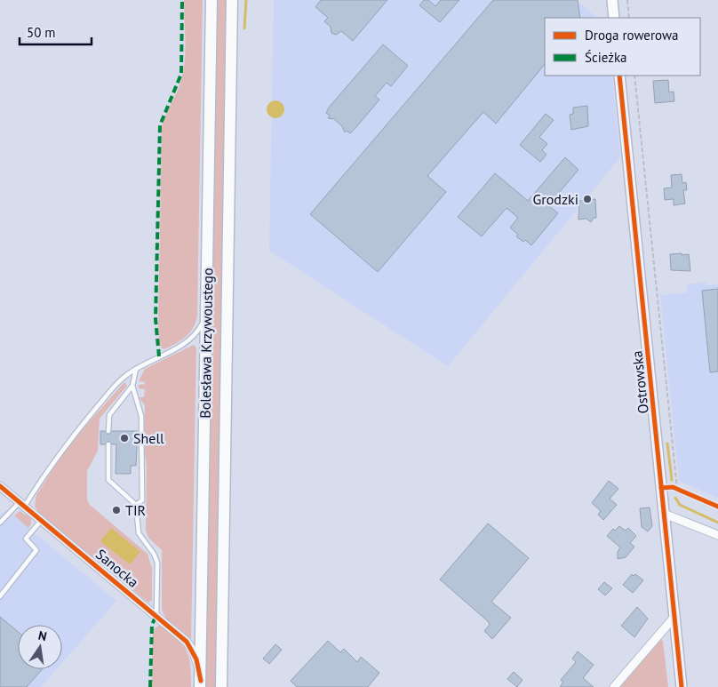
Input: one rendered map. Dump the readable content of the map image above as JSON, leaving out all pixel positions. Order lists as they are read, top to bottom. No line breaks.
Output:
{"streets":{"main road":["Bolesława Krzywoustego"],"street":["Ostrowska","Sanocka"]},"crossings":[["Bolesława Krzywoustego","Sanocka"]],"places":["Grodzki","Shell","TIR"],"legend":["Droga rowerowa","Ścieżka"],"scale_bar":"50 m","north":"top"}
